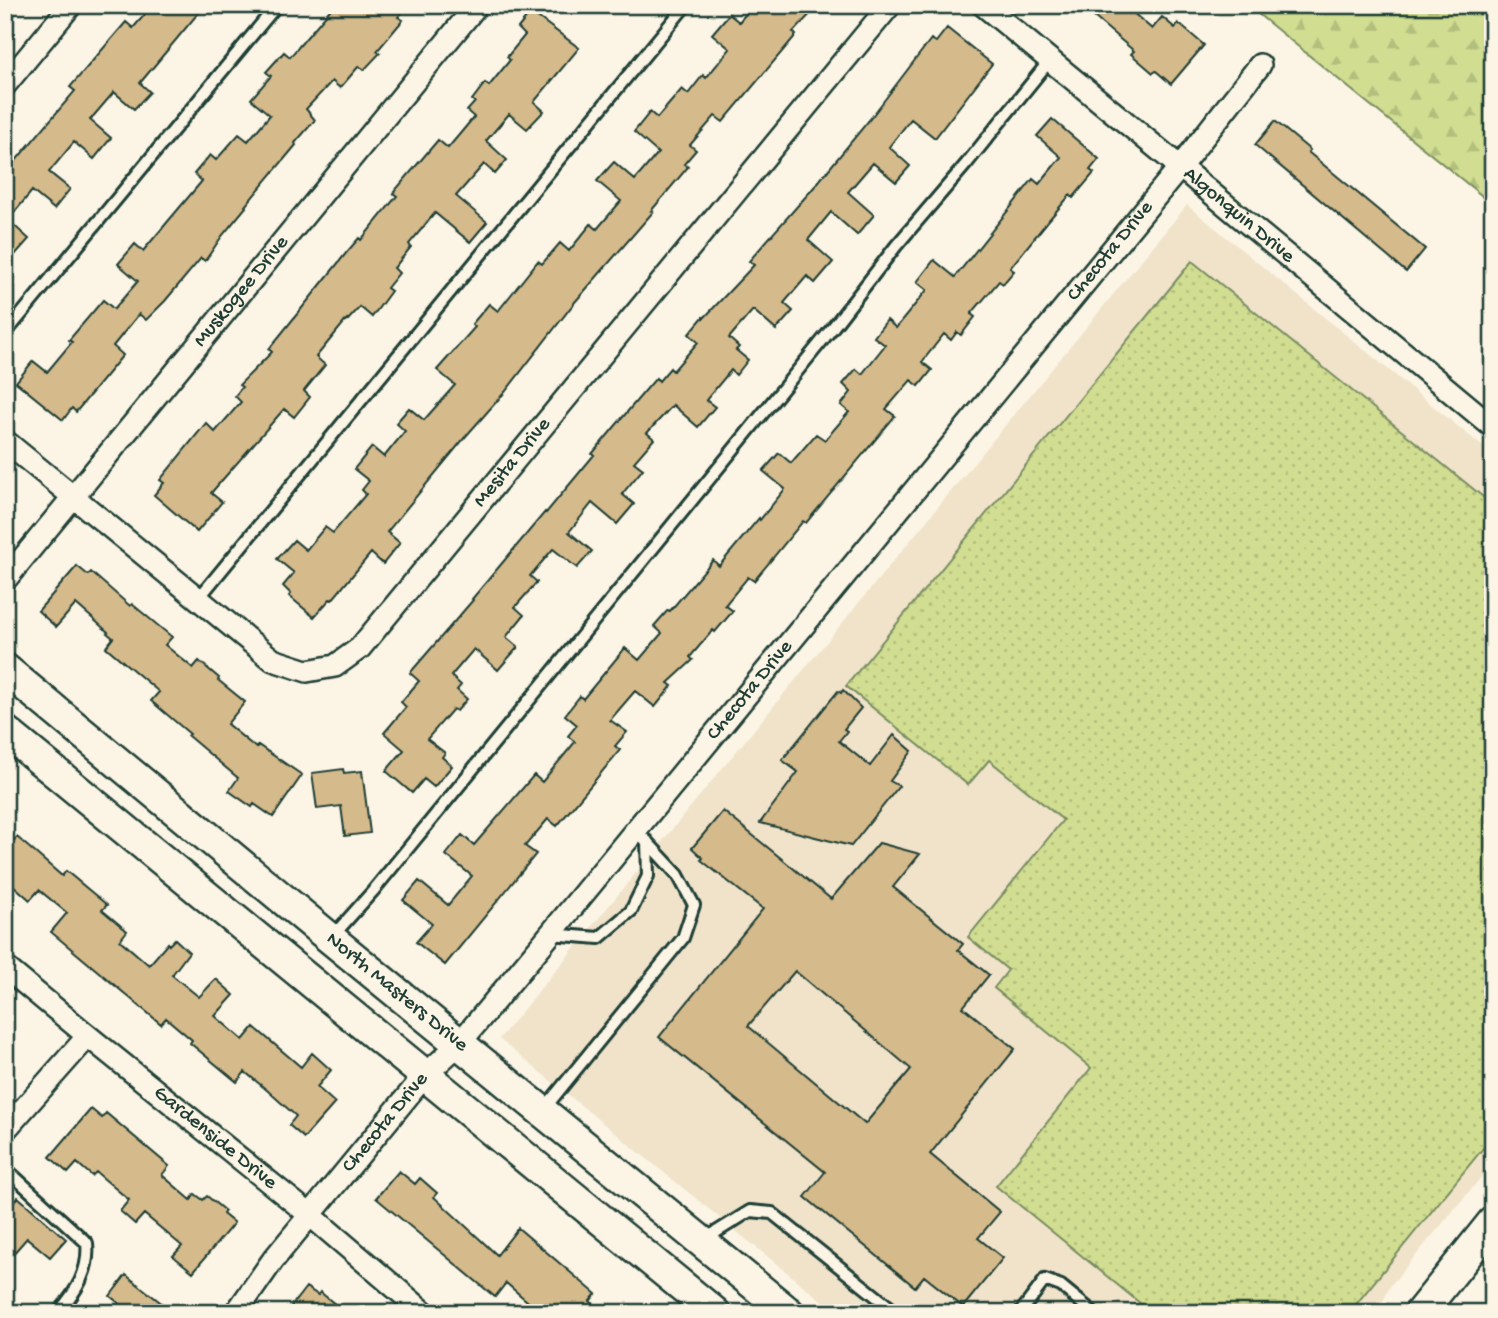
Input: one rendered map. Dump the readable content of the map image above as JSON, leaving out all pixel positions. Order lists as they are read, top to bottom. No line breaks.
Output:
{"streets":{"main road":["North Masters Drive"],"street":["Algonquin Drive","Checota Drive","Muskogee Drive","Mesita Drive","Gardenside Drive"]},"crossings":[["Algonquin Drive","Checota Drive"],["Checota Drive","North Masters Drive"],["Checota Drive","Gardenside Drive"],["Muskogee Drive","Mesita Drive"]]}
